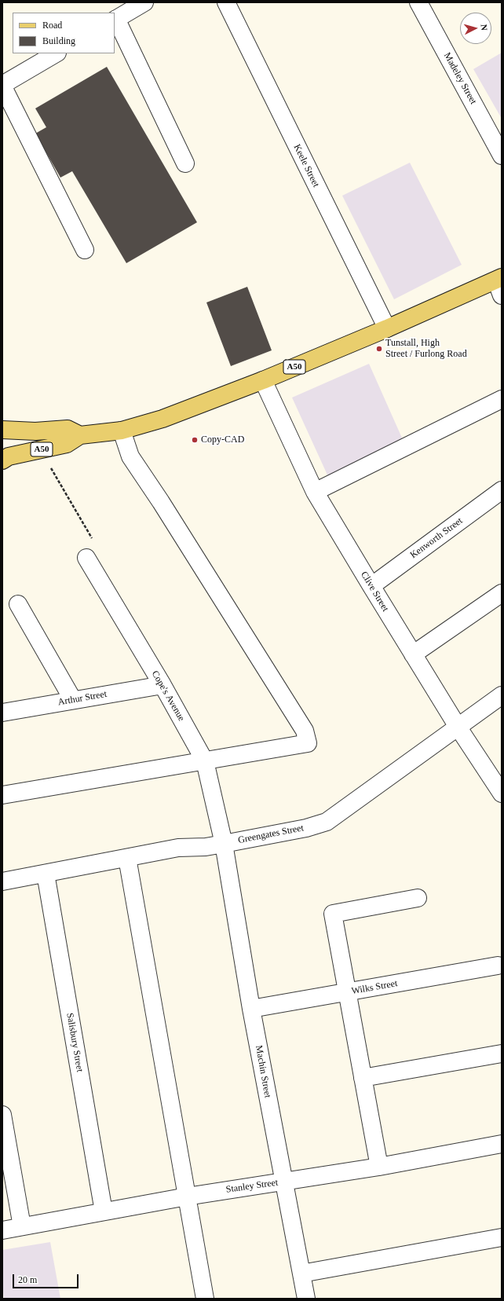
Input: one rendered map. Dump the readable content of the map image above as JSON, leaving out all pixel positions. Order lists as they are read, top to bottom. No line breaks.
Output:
{"streets":{"main road":["A50"],"street":["Madeley Street","Keele Street","Kenworth Street","Clive Street","Cope's Avenue","Arthur Street","Greengates Street","Wilks Street","Salisbury Street","Machin Street","Stanley Street"]},"crossings":[["Keele Street","A50"],["A50","Clive Street"],["Kenworth Street","Clive Street"],["Clive Street","Greengates Street"],["Cope's Avenue","Arthur Street"],["Cope's Avenue","Greengates Street"],["Cope's Avenue","Machin Street"],["Greengates Street","Salisbury Street"],["Greengates Street","Machin Street"],["Wilks Street","Machin Street"],["Salisbury Street","Stanley Street"],["Machin Street","Stanley Street"]],"places":["Tunstall, High Street / Furlong Road","Copy-CAD"],"legend":["Road","Building"],"scale_bar":"20 m","north":"right"}
